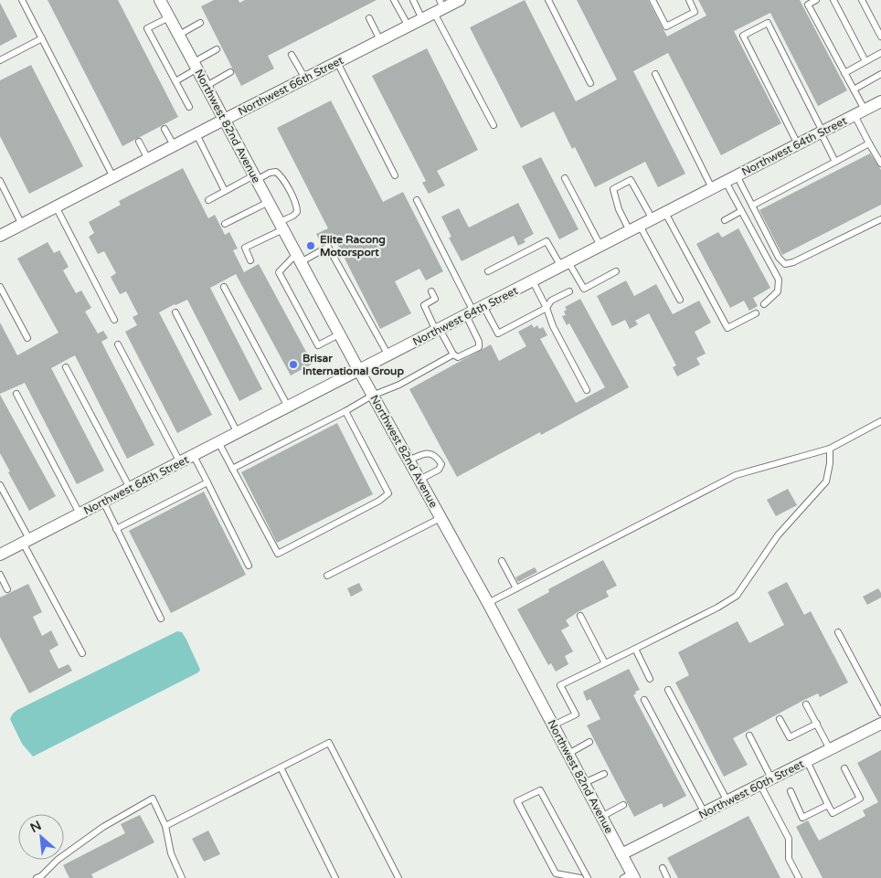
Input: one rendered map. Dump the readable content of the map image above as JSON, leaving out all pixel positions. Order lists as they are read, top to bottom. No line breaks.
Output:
{"streets":{"street":["Northwest 66th Street","Northwest 82nd Avenue","Northwest 64th Street","Northwest 60th Street"]},"crossings":[["Northwest 66th Street","Northwest 82nd Avenue"],["Northwest 82nd Avenue","Northwest 64th Street"],["Northwest 82nd Avenue","Northwest 60th Street"]],"places":["Elite Racong Motorsport","Brisar International Group"],"north":"top left"}
